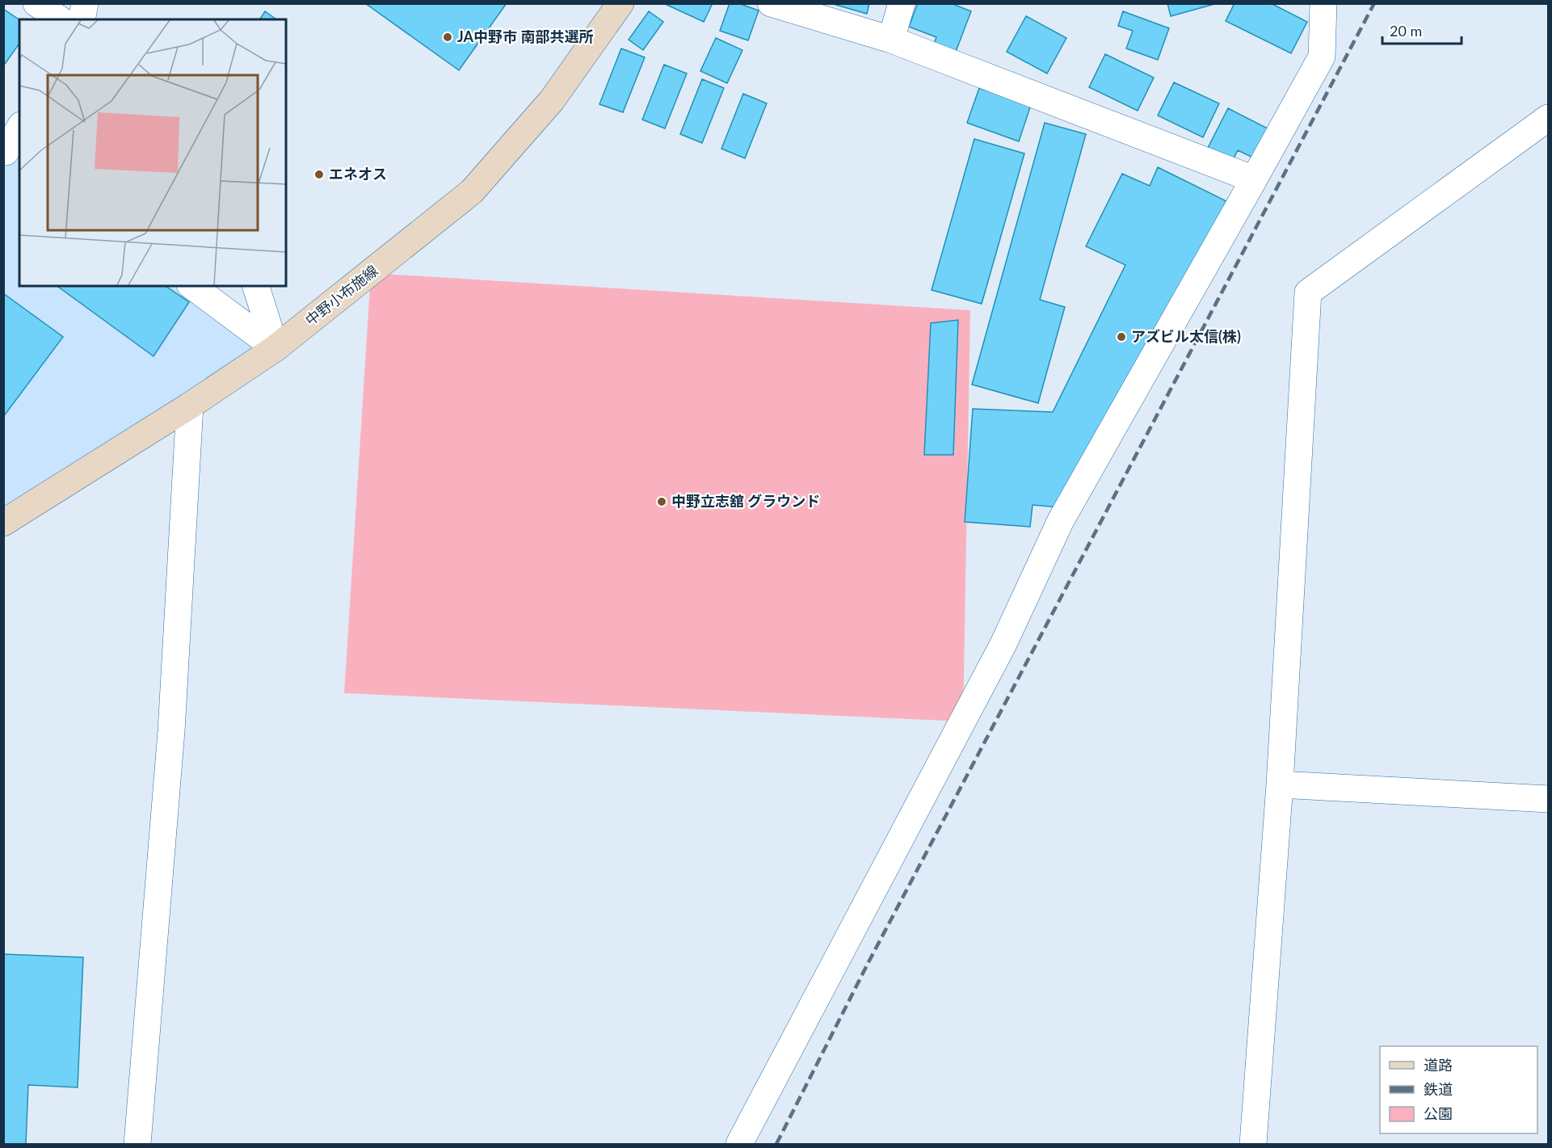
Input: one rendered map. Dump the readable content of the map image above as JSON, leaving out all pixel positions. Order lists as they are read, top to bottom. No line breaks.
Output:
{"streets":{"main road":["中野小布施線"]},"places":["JA中野市 南部共選所","エネオス","アズビル太信(株)","中野立志舘 グラウンド"],"legend":["道路","鉄道","公園"],"scale_bar":"20 m"}
